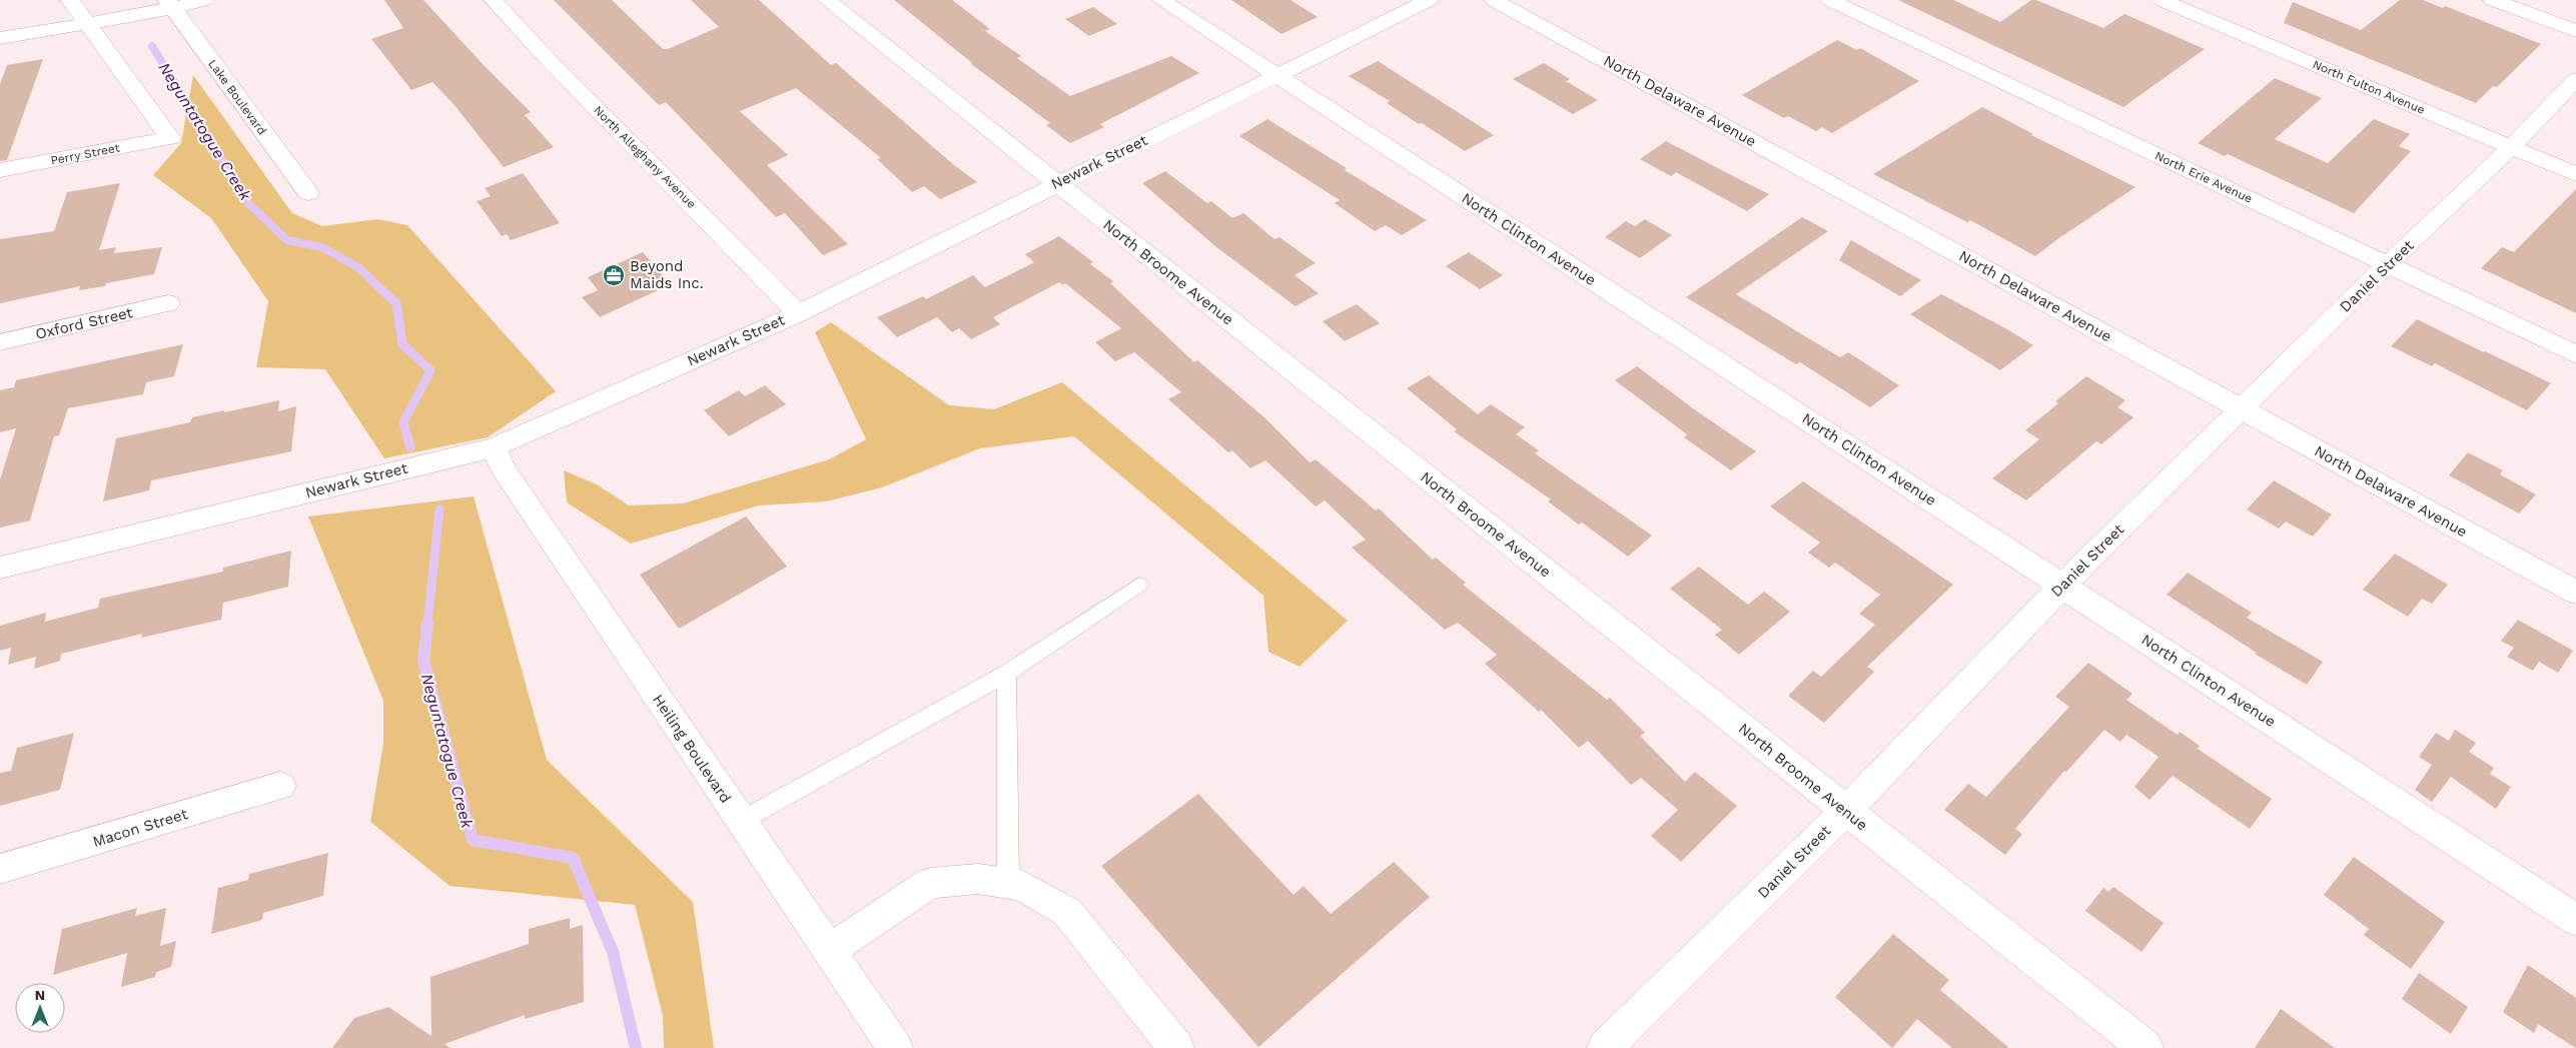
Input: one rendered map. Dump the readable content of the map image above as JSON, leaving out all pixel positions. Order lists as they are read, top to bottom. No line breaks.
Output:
{"streets":{"street":["North Fulton Avenue","Lake Boulevard","North Delaware Avenue","Perry Street","North Alleghany Avenue","Newark Street","North Erie Avenue","North Clinton Avenue","North Broome Avenue","Daniel Street","Oxford Street","Heiling Boulevard","Macon Street"]},"crossings":[["North Fulton Avenue","Daniel Street"],["North Delaware Avenue","Daniel Street"],["North Alleghany Avenue","Newark Street"],["Newark Street","North Clinton Avenue"],["Newark Street","North Broome Avenue"],["Newark Street","Heiling Boulevard"],["North Erie Avenue","Daniel Street"],["North Clinton Avenue","Daniel Street"],["North Broome Avenue","Daniel Street"]],"water":["Neguntatogue Creek"],"places":{"office":["Beyond Maids Inc."]},"north":"top"}
